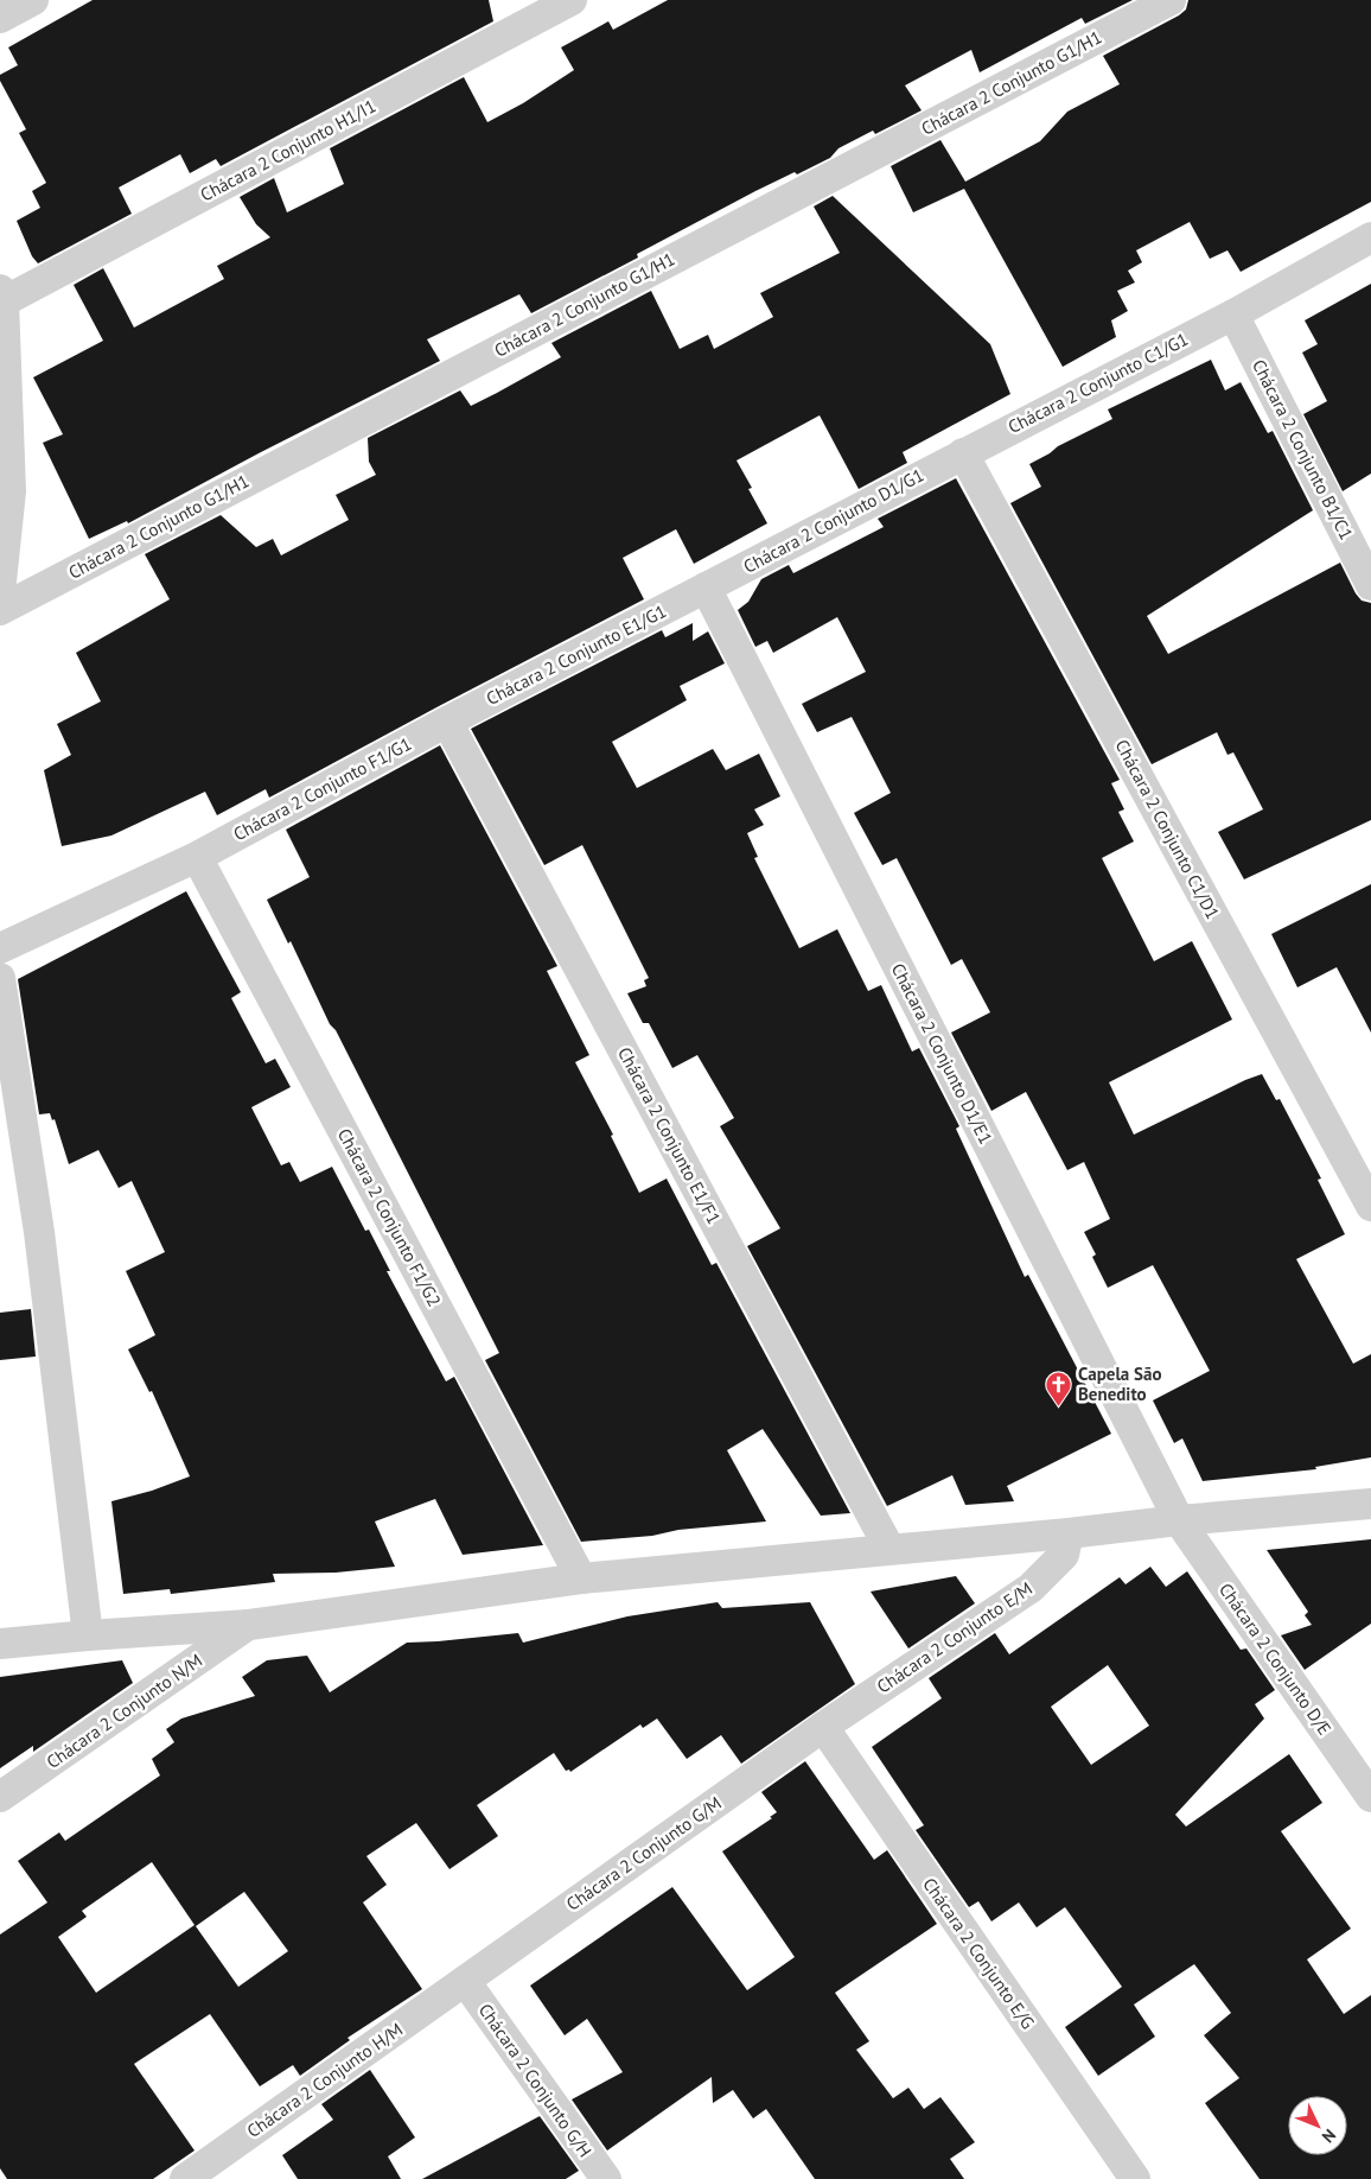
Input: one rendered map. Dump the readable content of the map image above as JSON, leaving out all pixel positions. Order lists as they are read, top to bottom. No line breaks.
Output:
{"streets":{"street":["Chácara 2 Conjunto G1/H1","Chácara 2 Conjunto H1/I1","Chácara 2 Conjunto C1/G1","Chácara 2 Conjunto B1/C1","Chácara 2 Conjunto D1/G1","Chácara 2 Conjunto E1/G1","Chácara 2 Conjunto F1/G1","Chácara 2 Conjunto C1/D1","Chácara 2 Conjunto D1/E1","Chácara 2 Conjunto E1/F1","Chácara 2 Conjunto F1/G2","Chácara 2 Conjunto E/M","Chácara 2 Conjunto D/E","Chácara 2 Conjunto N/M","Chácara 2 Conjunto G/M","Chácara 2 Conjunto E/G","Chácara 2 Conjunto H/M","Chácara 2 Conjunto G/H"]},"crossings":[["Chácara 2 Conjunto C1/G1","Chácara 2 Conjunto B1/C1"],["Chácara 2 Conjunto C1/G1","Chácara 2 Conjunto D1/G1"],["Chácara 2 Conjunto C1/G1","Chácara 2 Conjunto C1/D1"],["Chácara 2 Conjunto D1/G1","Chácara 2 Conjunto E1/G1"],["Chácara 2 Conjunto D1/G1","Chácara 2 Conjunto C1/D1"],["Chácara 2 Conjunto D1/G1","Chácara 2 Conjunto D1/E1"],["Chácara 2 Conjunto E1/G1","Chácara 2 Conjunto F1/G1"],["Chácara 2 Conjunto E1/G1","Chácara 2 Conjunto D1/E1"],["Chácara 2 Conjunto E1/G1","Chácara 2 Conjunto E1/F1"],["Chácara 2 Conjunto F1/G1","Chácara 2 Conjunto E1/F1"],["Chácara 2 Conjunto F1/G1","Chácara 2 Conjunto F1/G2"],["Chácara 2 Conjunto D1/E1","Chácara 2 Conjunto D/E"],["Chácara 2 Conjunto E/M","Chácara 2 Conjunto G/M"],["Chácara 2 Conjunto E/M","Chácara 2 Conjunto E/G"],["Chácara 2 Conjunto G/M","Chácara 2 Conjunto E/G"],["Chácara 2 Conjunto G/M","Chácara 2 Conjunto H/M"],["Chácara 2 Conjunto G/M","Chácara 2 Conjunto G/H"],["Chácara 2 Conjunto H/M","Chácara 2 Conjunto G/H"]],"places":{"church":["Capela São Benedito"]},"north":"bottom right"}
